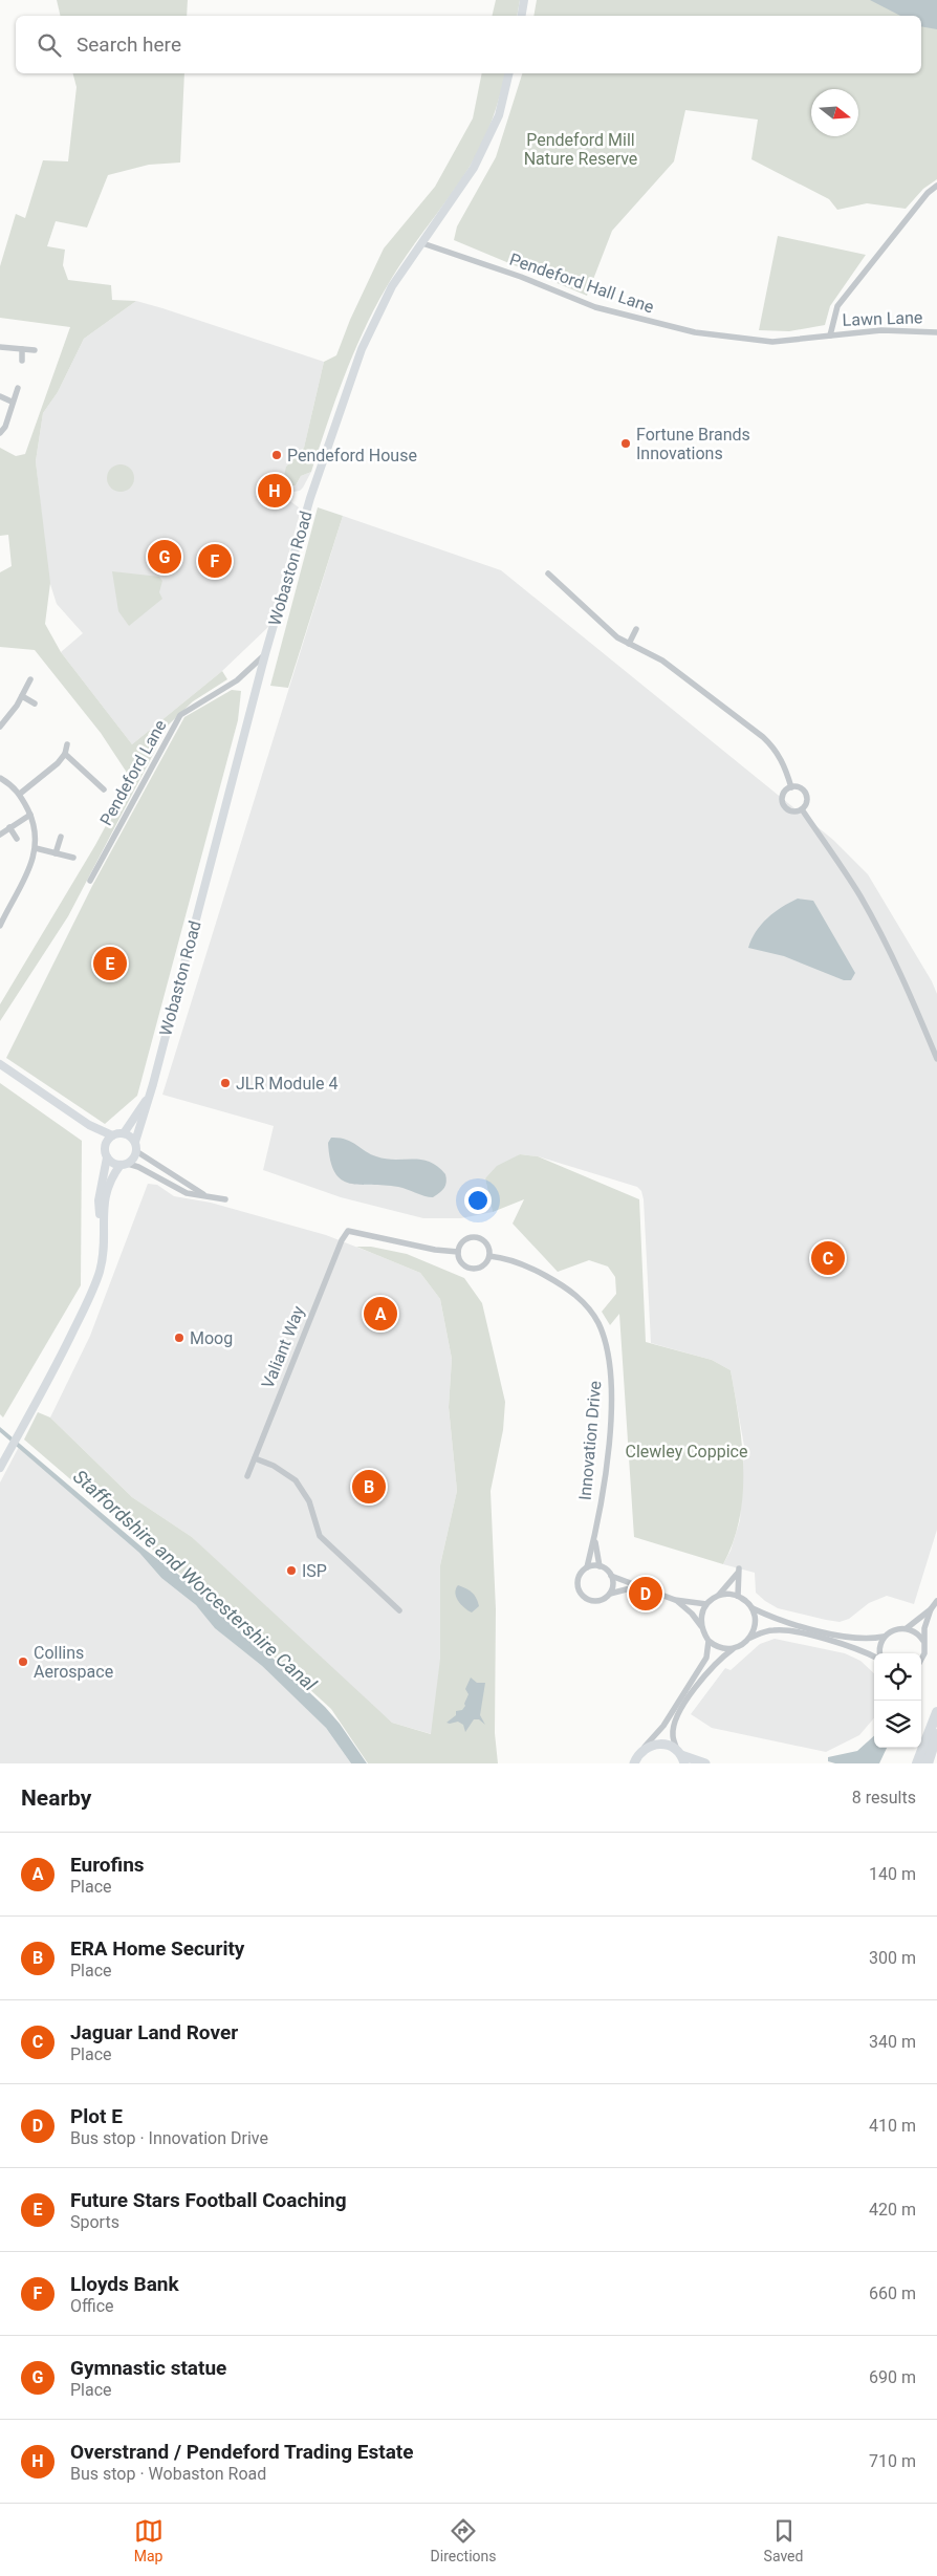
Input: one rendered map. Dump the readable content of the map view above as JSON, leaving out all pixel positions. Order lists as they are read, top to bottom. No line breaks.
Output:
{"streets":{"street":["Pendeford Hall Lane","Lawn Lane","Wobaston Road","Pendeford Lane","Valiant Way","Innovation Drive"]},"crossings":[["Pendeford Hall Lane","Lawn Lane"],["Pendeford Hall Lane","Wobaston Road"],["Wobaston Road","Pendeford Lane"],["Valiant Way","Innovation Drive"]],"water":["Staffordshire and Worcestershire Canal"],"parks":["Pendeford Mill Nature Reserve","Clewley Coppice"],"places":["Fortune Brands Innovations","Pendeford House","JLR Module 4","Moog","ISP","Collins Aerospace"],"north":"right","page":{"search":"Search here","pins":["H","G","F","E","C","A","B","D"],"heading":["Nearby","8 results"],"list":[{"mark":"A","name":"Eurofins","note":"Place","value":"140 m"},{"mark":"B","name":"ERA Home Security","note":"Place","value":"300 m"},{"mark":"C","name":"Jaguar Land Rover","note":"Place","value":"340 m"},{"mark":"D","name":"Plot E","note":"Bus stop · Innovation Drive","value":"410 m"},{"mark":"E","name":"Future Stars Football Coaching","note":"Sports","value":"420 m"},{"mark":"F","name":"Lloyds Bank","note":"Office","value":"660 m"},{"mark":"G","name":"Gymnastic statue","note":"Place","value":"690 m"},{"mark":"H","name":"Overstrand / Pendeford Trading Estate","note":"Bus stop · Wobaston Road","value":"710 m"}],"nav":["Map","Directions","Saved"]}}
